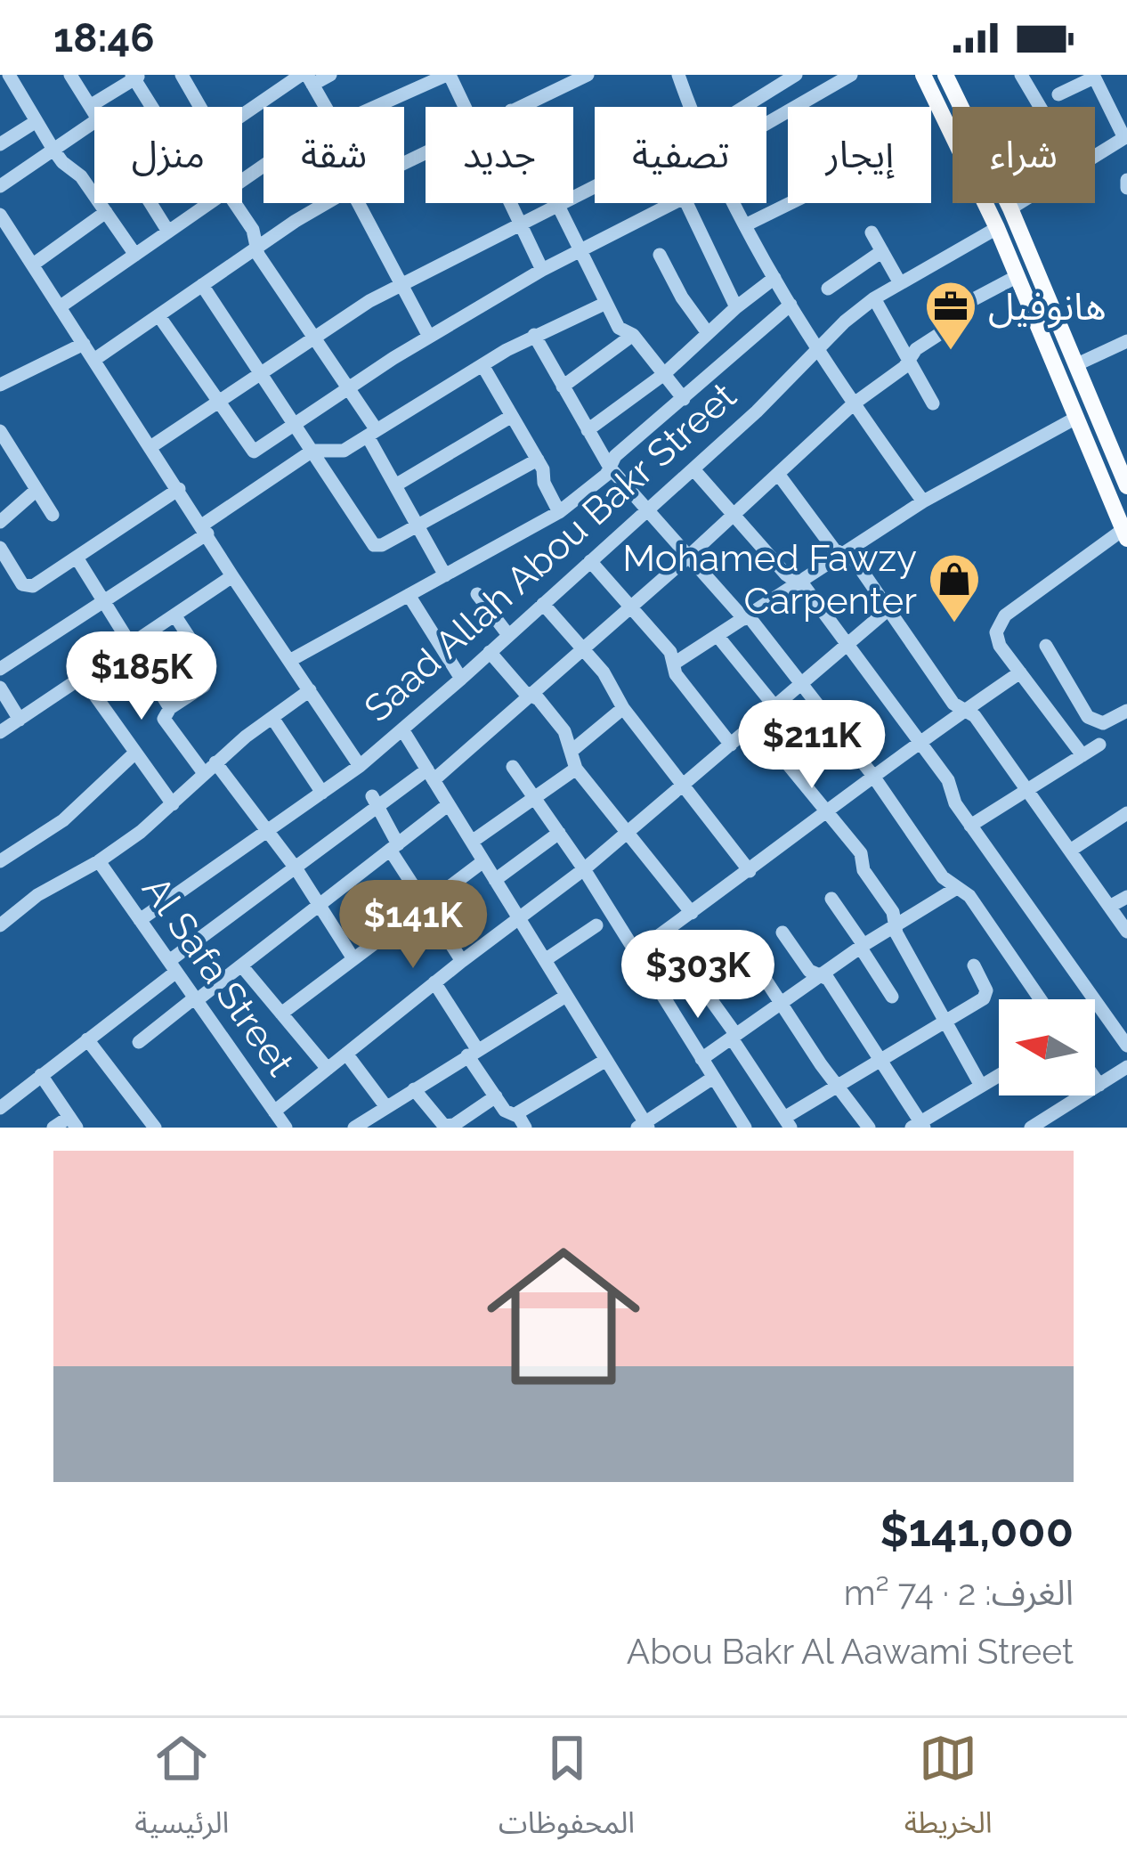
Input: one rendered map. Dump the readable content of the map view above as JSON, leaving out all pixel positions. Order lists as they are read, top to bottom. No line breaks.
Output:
{"streets":{"street":["Saad Allah Abou Bakr Street","Al Safa Street"]},"crossings":[["Saad Allah Abou Bakr Street","Al Safa Street"]],"places":{"office":["هانوفيل"],"shop":["Mohamed Fawzy Carpenter"]},"north":"left","page":{"status":"18:46","chip":["شراء","إيجار","تصفية","جديد","شقة","منزل"],"price":["$185K","$211K","$141K","$303K"],"list":[{"name":"$141,000","note":"الغرف: 2 · 74 m² · Abou Bakr Al Aawami Street"}],"tabs":["الخريطة","المحفوظات","الرئيسية"]}}
